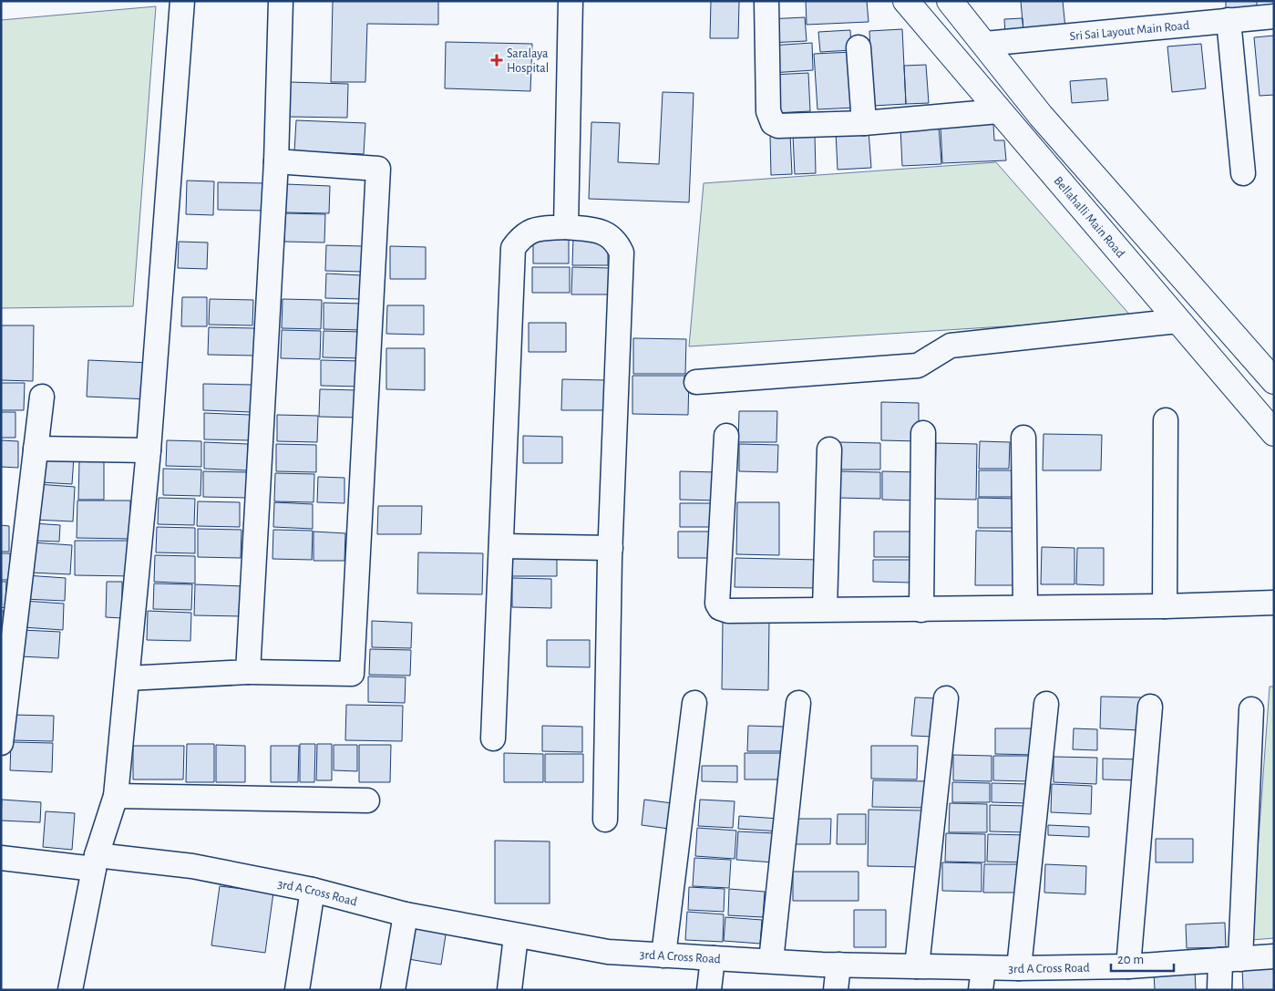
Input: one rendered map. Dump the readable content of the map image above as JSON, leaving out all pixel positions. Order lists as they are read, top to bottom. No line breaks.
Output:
{"streets":{"main road":["Bellahalli Main Road"],"street":["Sri Sai Layout Main Road","3rd A Cross Road"]},"places":{"health":["Saralaya Hospital"]},"scale_bar":"20 m"}
